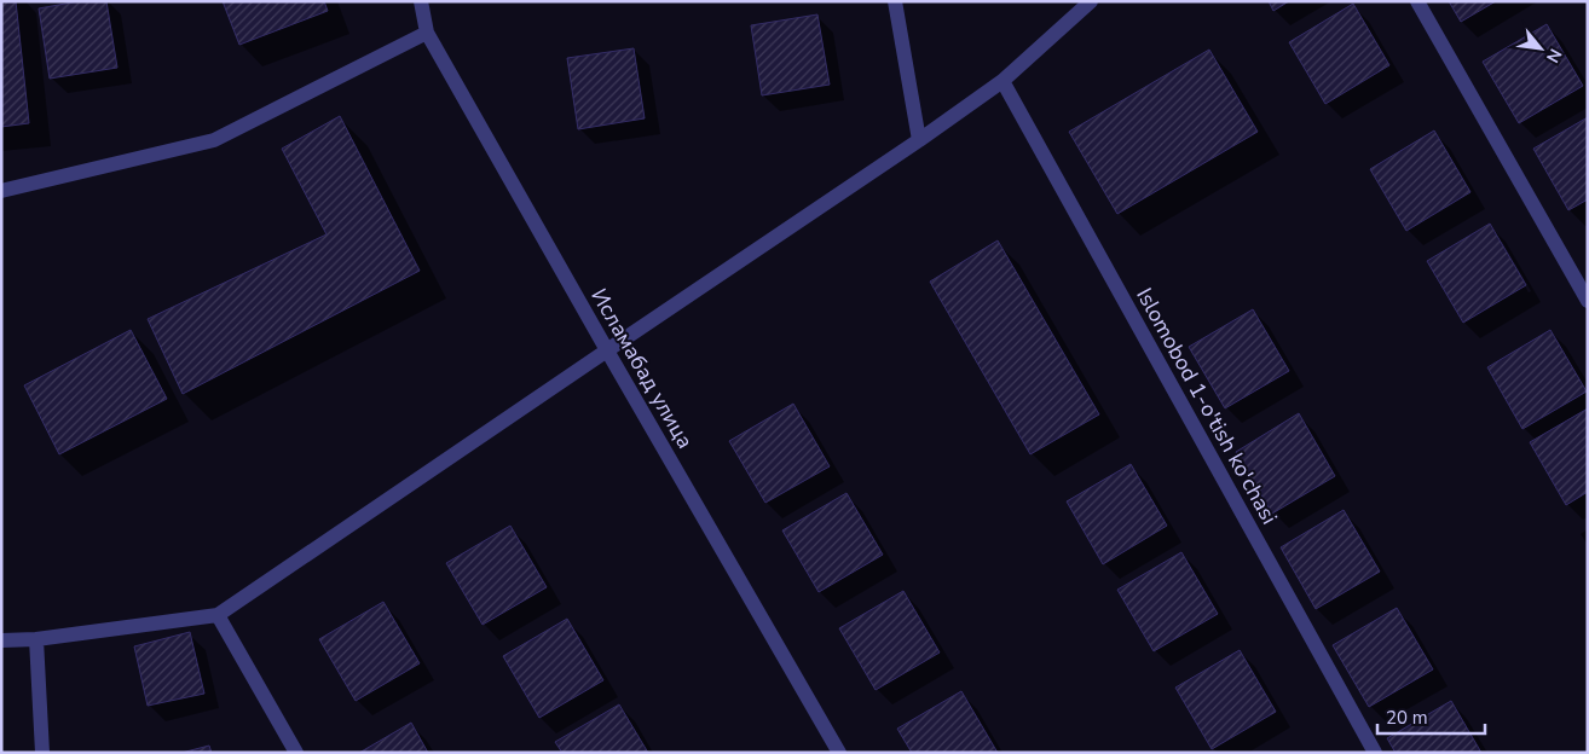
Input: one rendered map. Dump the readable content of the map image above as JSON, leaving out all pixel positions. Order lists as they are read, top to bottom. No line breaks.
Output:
{"streets":{"street":["Исламабад улица","Islomobod 1-o'tish ko'chasi"]},"scale_bar":"20 m","north":"bottom right"}
